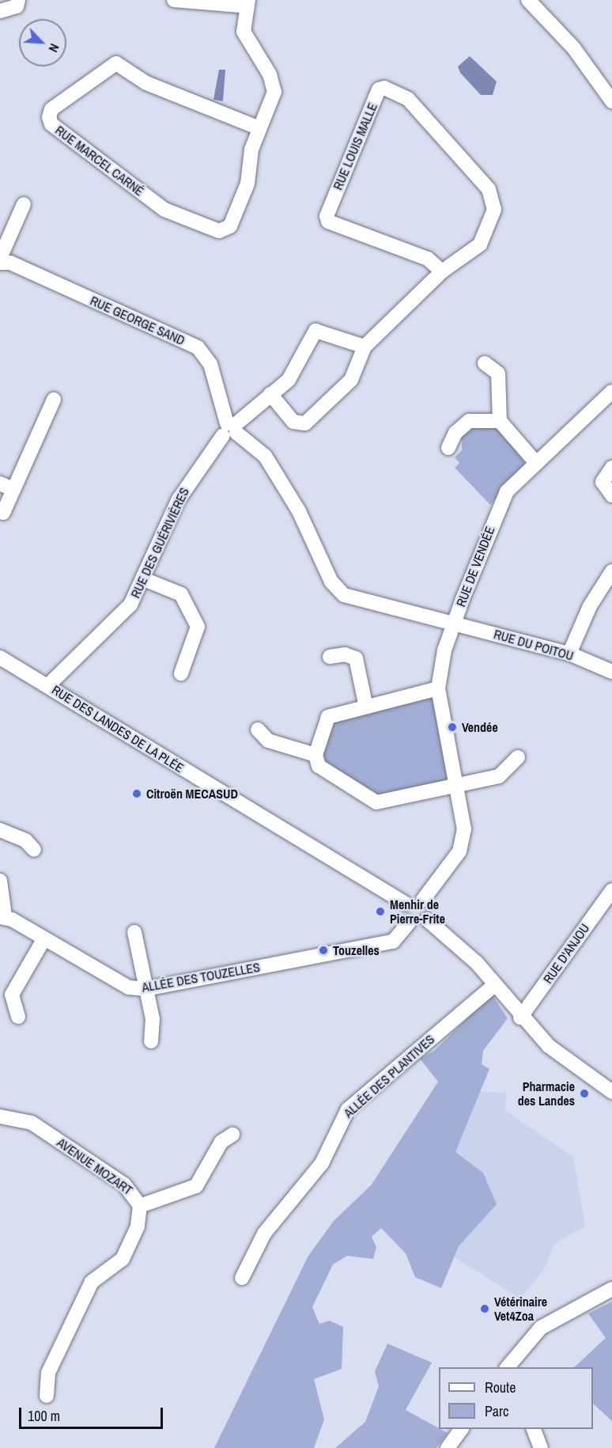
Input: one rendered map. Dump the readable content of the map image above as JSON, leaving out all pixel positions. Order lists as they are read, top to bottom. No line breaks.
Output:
{"streets":{"street":["RUE LOUIS MALLE","RUE MARCEL CARNÉ","RUE GEORGE SAND","RUE DES GUÉRIVIÈRES","RUE DE VENDÉE","RUE DU POITOU","RUE DES LANDES DE LA PLÉE","RUE D'ANJOU","ALLÉE DES TOUZELLES","ALLÉE DES PLANTIVES","AVENUE MOZART"]},"crossings":[["RUE GEORGE SAND","RUE DES GUÉRIVIÈRES"],["RUE DES GUÉRIVIÈRES","RUE DES LANDES DE LA PLÉE"],["RUE DE VENDÉE","RUE DU POITOU"],["RUE DE VENDÉE","RUE DES LANDES DE LA PLÉE"],["RUE DE VENDÉE","ALLÉE DES TOUZELLES"],["RUE DES LANDES DE LA PLÉE","ALLÉE DES TOUZELLES"]],"places":["Vendée","Citroën MECASUD","Menhir de Pierre-Frite","Touzelles","Pharmacie des Landes","Vétérinaire Vet4Zoa"],"legend":["Route","Parc"],"scale_bar":"100 m","north":"bottom right"}
